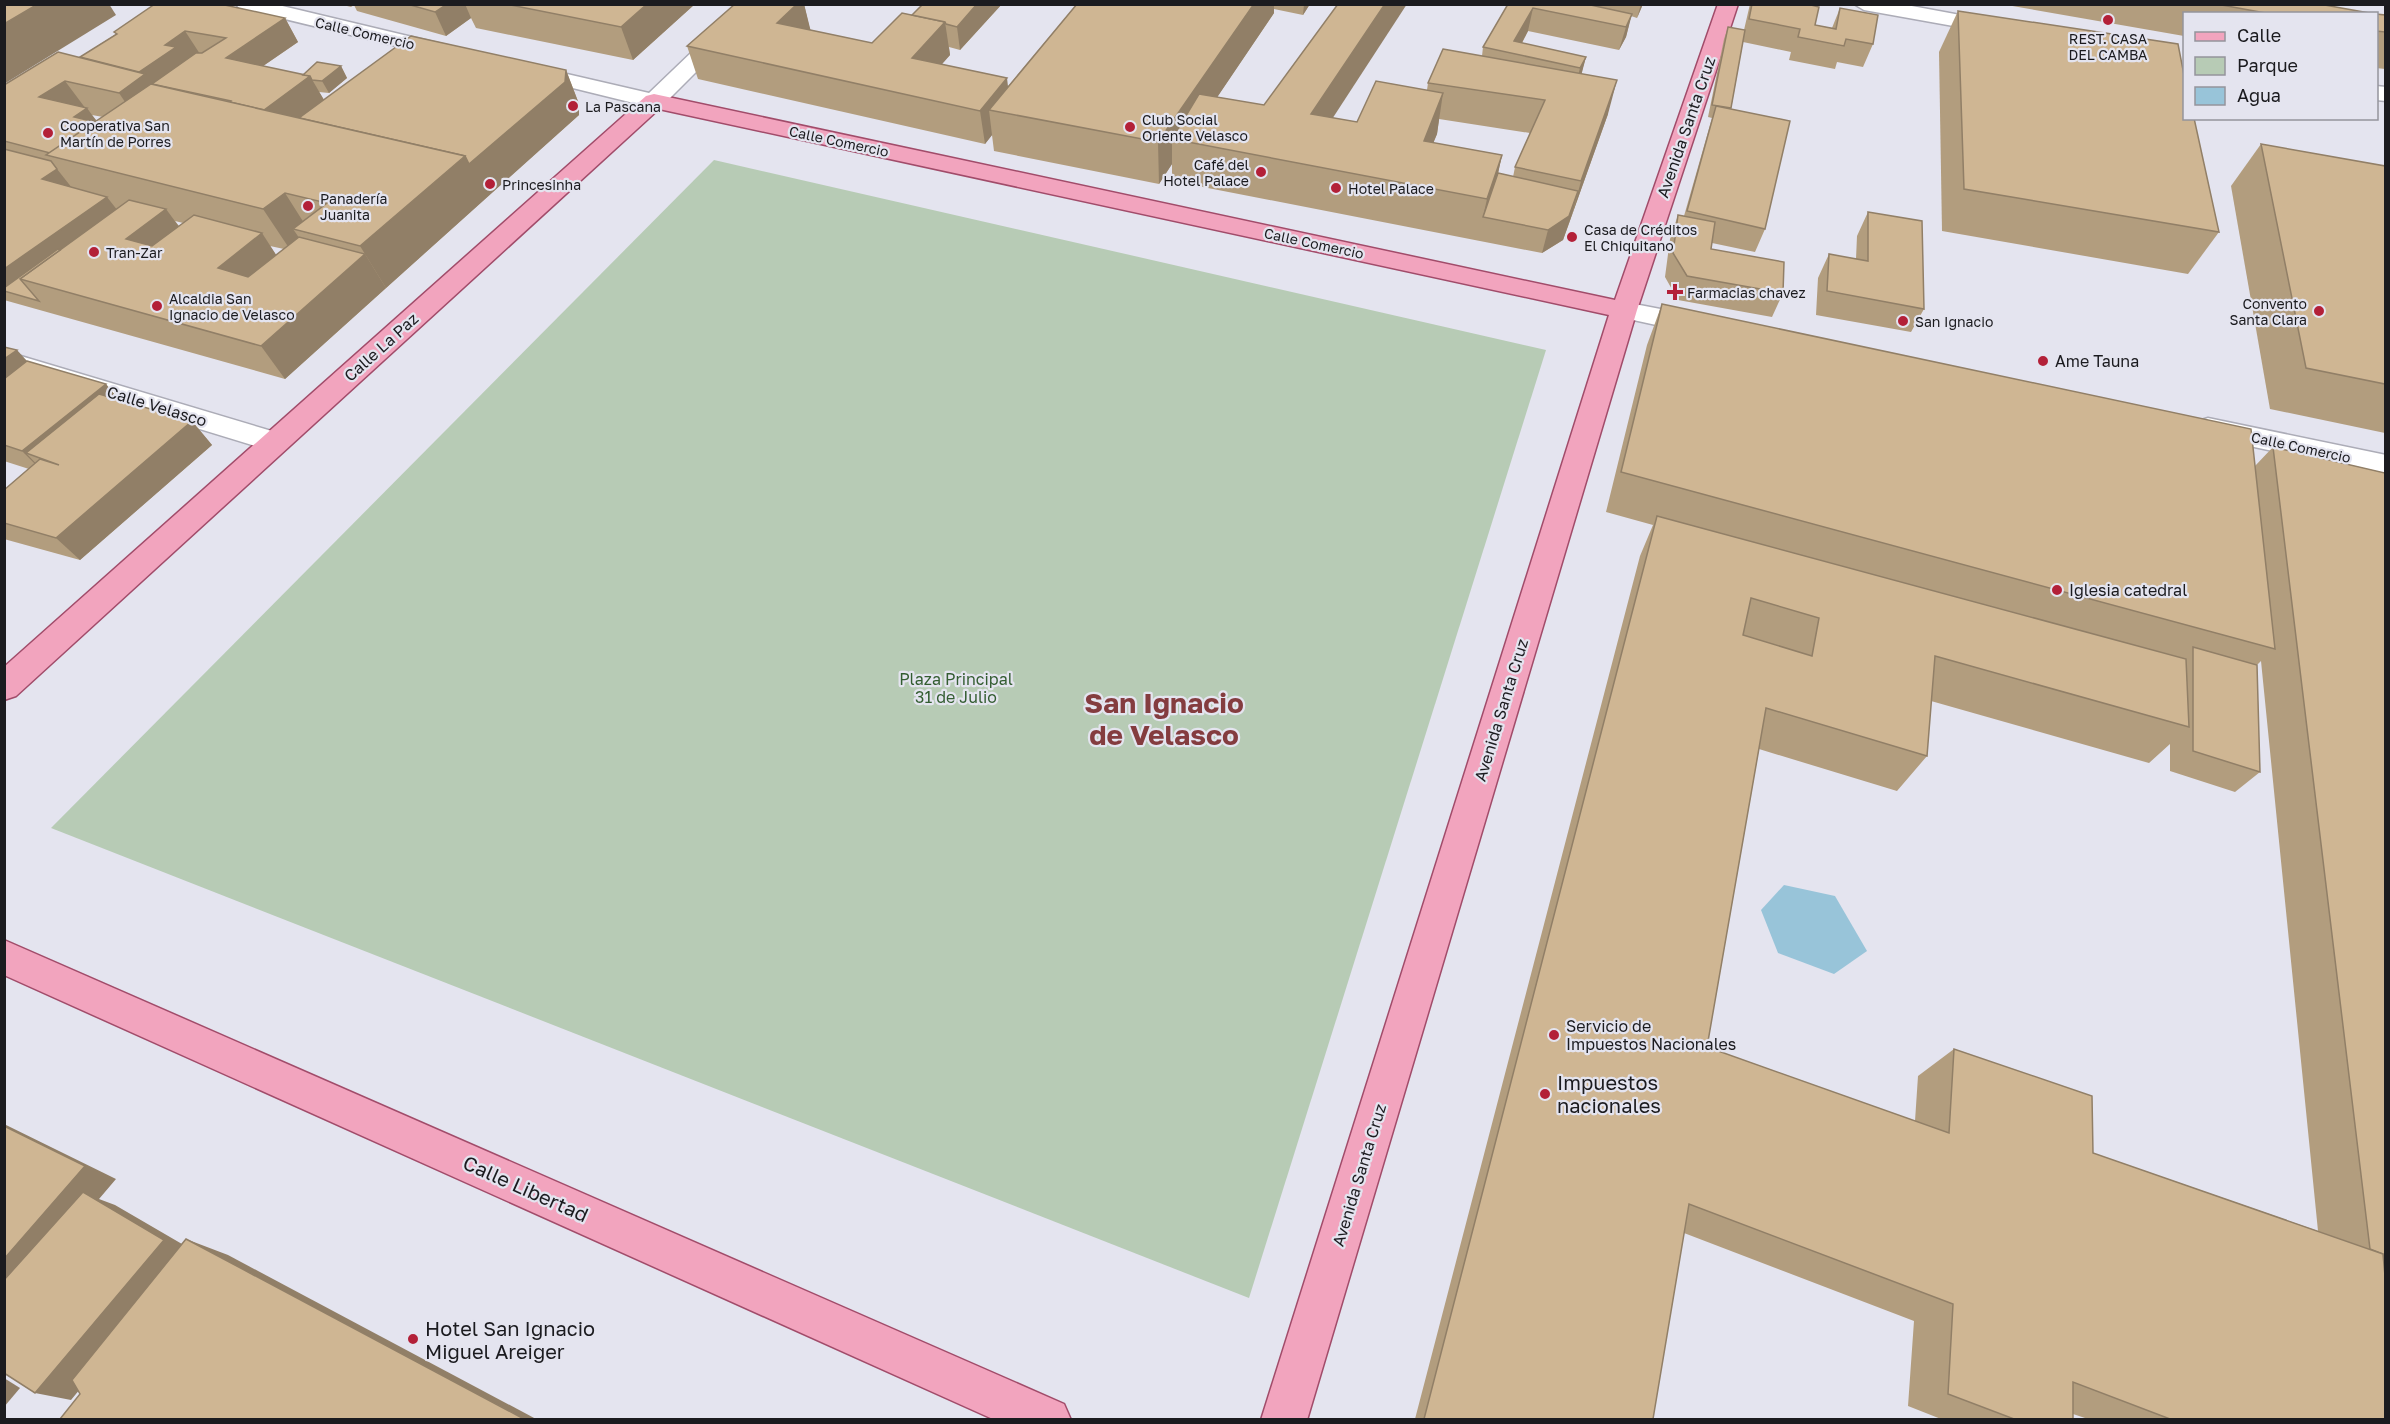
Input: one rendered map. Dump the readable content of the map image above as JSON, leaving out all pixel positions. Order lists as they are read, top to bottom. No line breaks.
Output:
{"streets":{"main road":["Calle Comercio","Avenida Santa Cruz","Calle La Paz","Calle Libertad"],"street":["Calle Velasco"]},"crossings":[["Calle Comercio","Avenida Santa Cruz"],["Calle Comercio","Calle La Paz"],["Calle La Paz","Calle Velasco"]],"districts":["San Ignacio de Velasco"],"parks":["Plaza Principal 31 de Julio"],"places":{"other":["REST. CASA DEL CAMBA","La Pascana","Club Social Oriente Velasco","Cooperativa San Martín de Porres","Café del Hotel Palace","Princesinha","Hotel Palace","Panadería Juanita","Casa de Créditos El Chiquitano","Tran-Zar","Alcaldia San Ignacio de Velasco","Convento Santa Clara","San Ignacio","Ame Tauna","Iglesia catedral","Servicio de Impuestos Nacionales","Impuestos nacionales","Hotel San Ignacio Miguel Areiger"],"health":["Farmacias chavez"]},"legend":["Calle","Parque","Agua"]}
